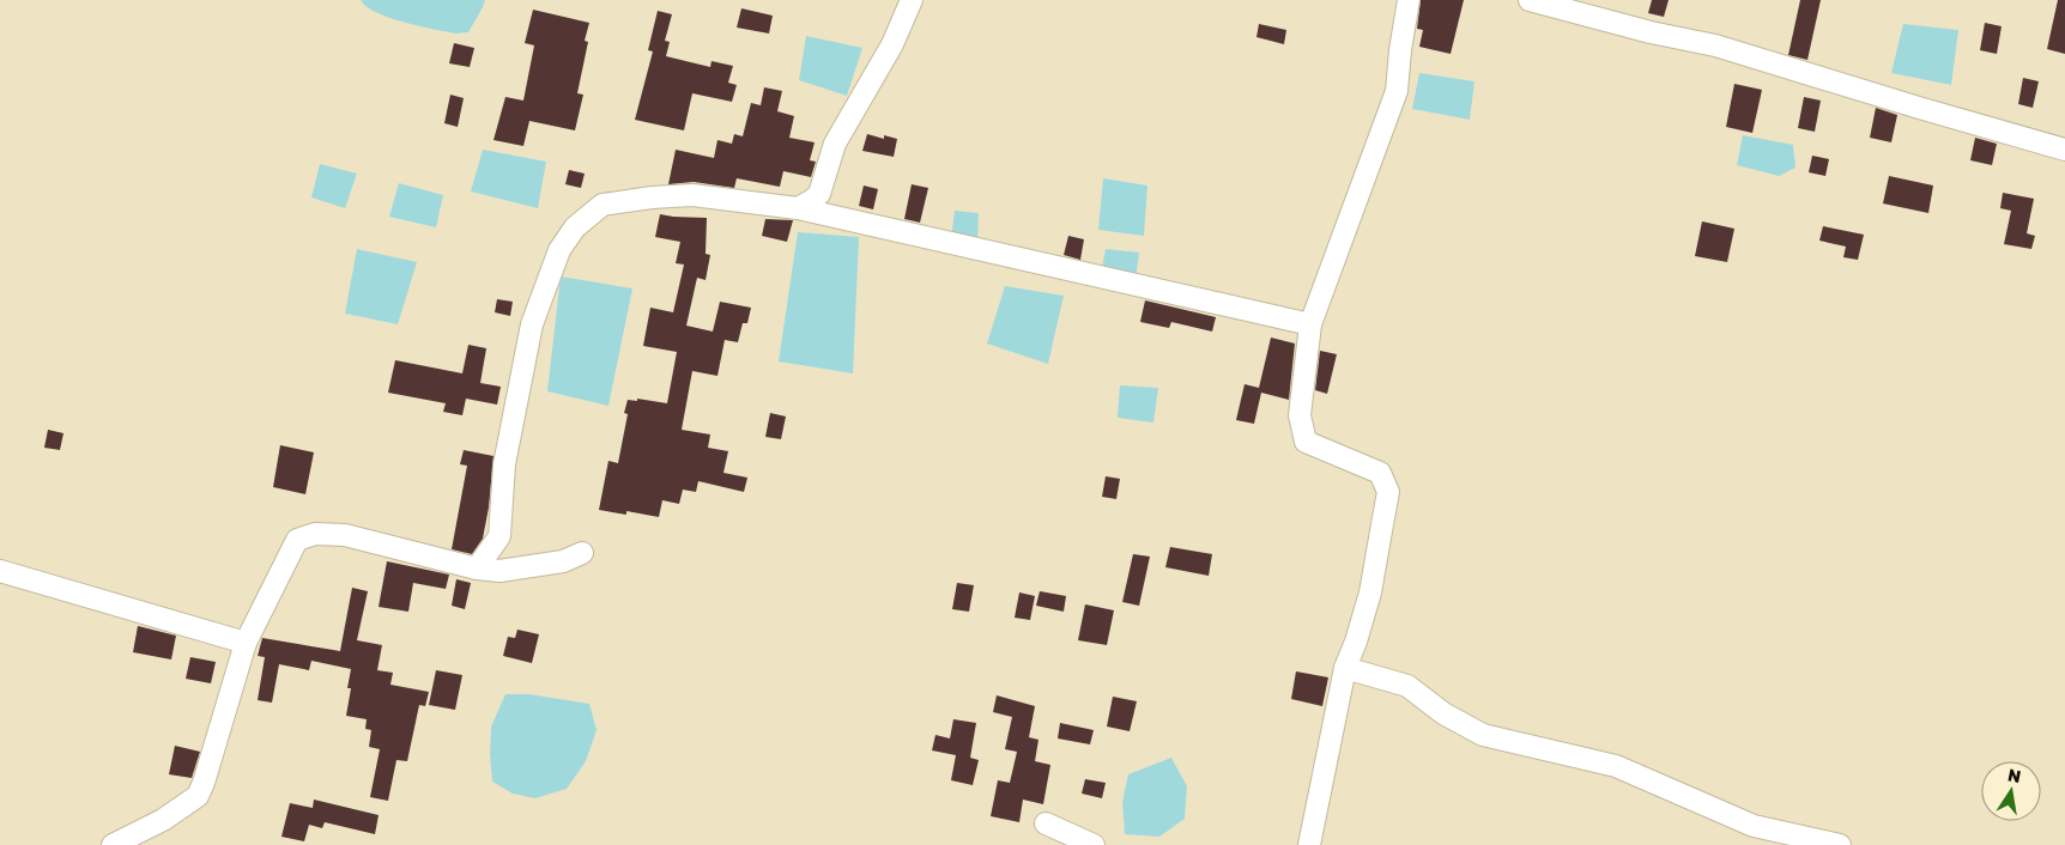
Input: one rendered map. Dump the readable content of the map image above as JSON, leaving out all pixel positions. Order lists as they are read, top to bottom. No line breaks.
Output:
{"north":"top"}
